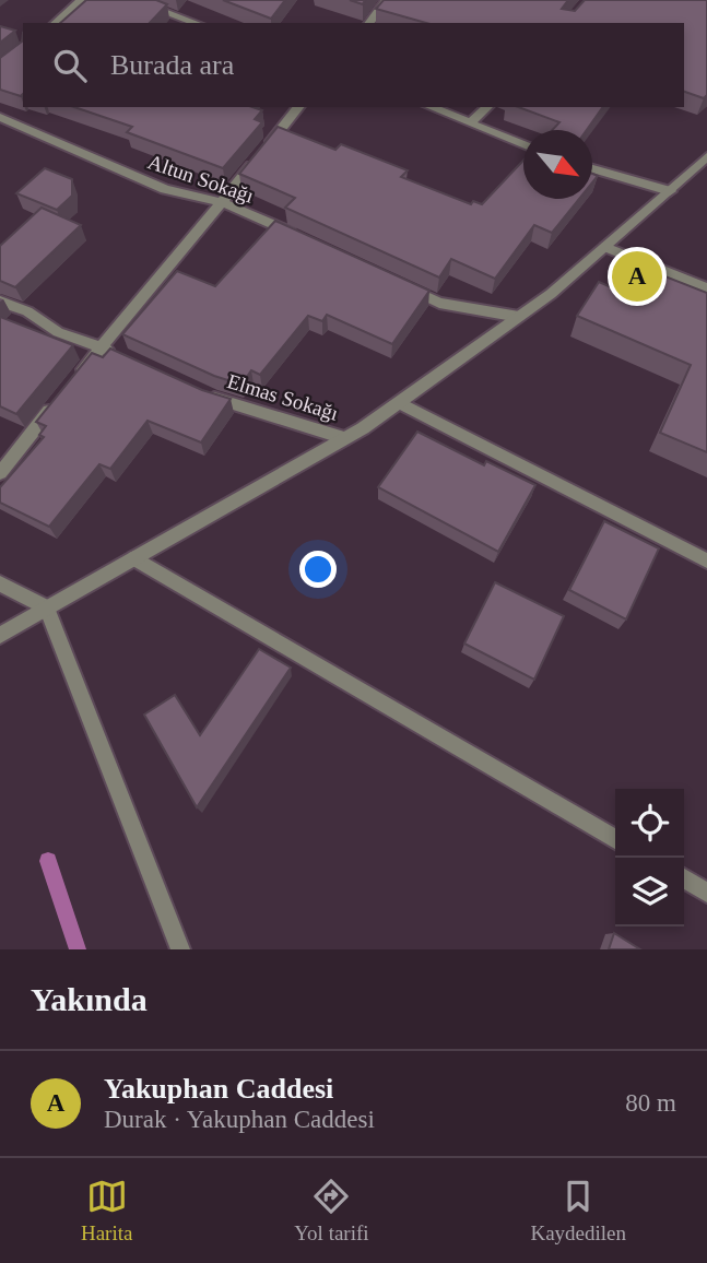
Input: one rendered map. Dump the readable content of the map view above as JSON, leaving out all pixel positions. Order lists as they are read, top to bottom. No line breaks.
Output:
{"streets":{"street":["Altun Sokağı","Elmas Sokağı"]},"north":"bottom right","page":{"search":"Burada ara","pins":"A","heading":"Yakında","list":[{"mark":"A","name":"Yakuphan Caddesi","note":"Durak · Yakuphan Caddesi","value":"80 m"}],"nav":["Harita","Yol tarifi","Kaydedilen"]}}
